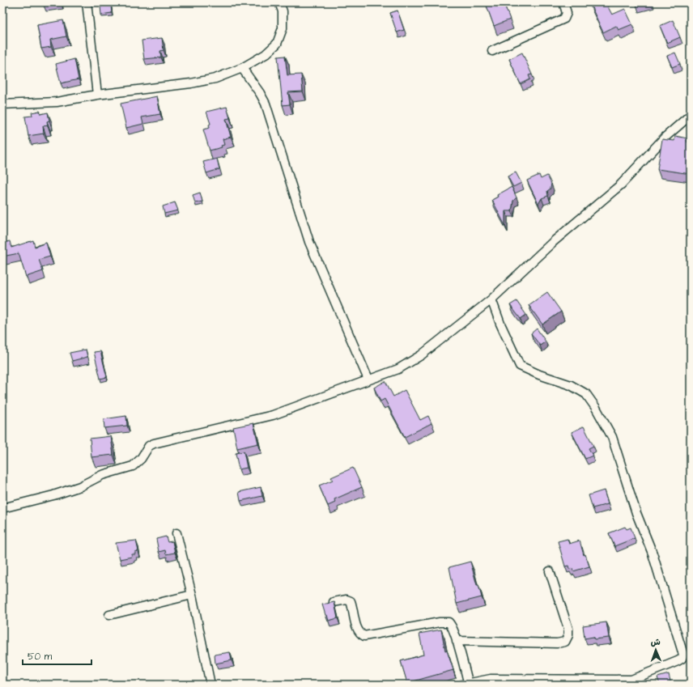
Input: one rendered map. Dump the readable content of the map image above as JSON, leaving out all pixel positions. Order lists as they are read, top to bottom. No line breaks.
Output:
{"scale_bar":"50 m","north":"top"}
